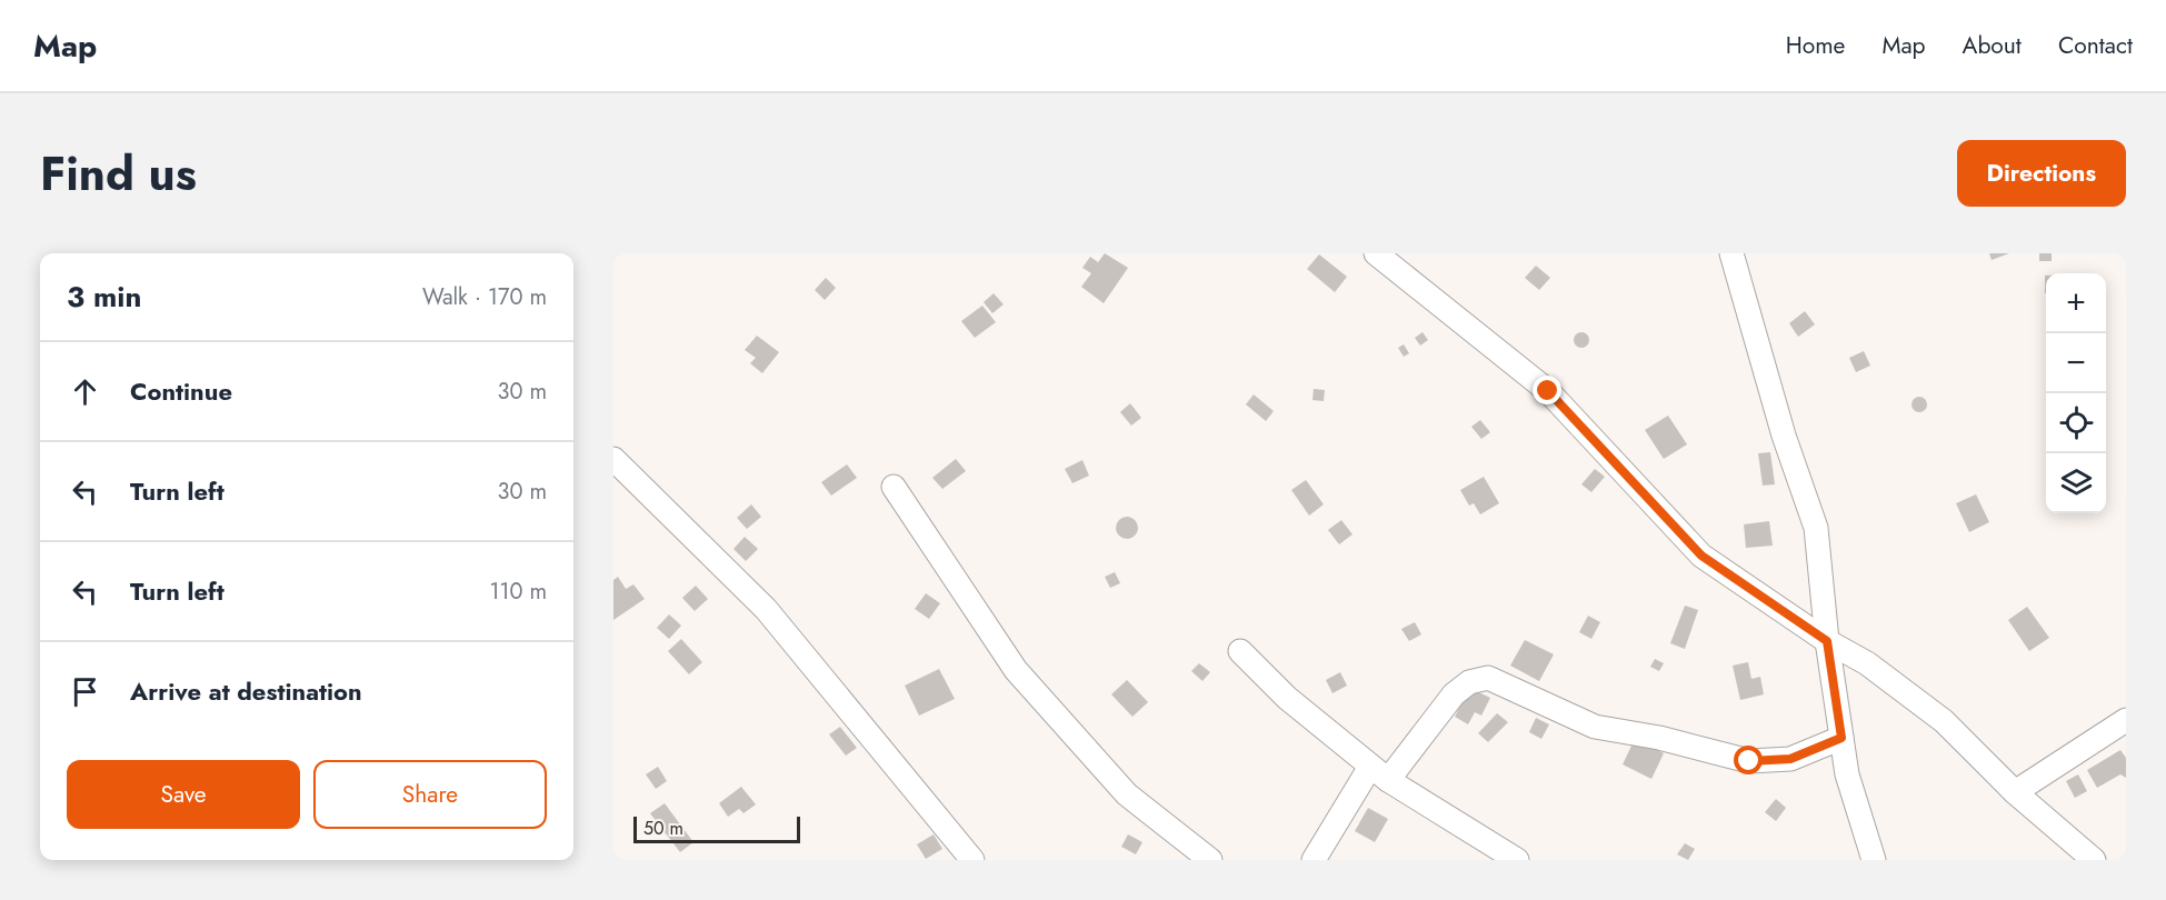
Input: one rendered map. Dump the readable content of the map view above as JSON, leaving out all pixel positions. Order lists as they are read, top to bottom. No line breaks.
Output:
{"scale_bar":"50 m","page":{"header":"Map","nav":["Home","Map","About","Contact"],"title":"Find us","buttons":["Directions",["Save","Share"]],"heading":["3 min","Walk · 170 m"],"map_buttons":["+","−"],"list":[["Continue","30 m"],["Turn left","30 m"],["Turn left","110 m"],"Arrive at destination"],"scale":"50 m"}}
